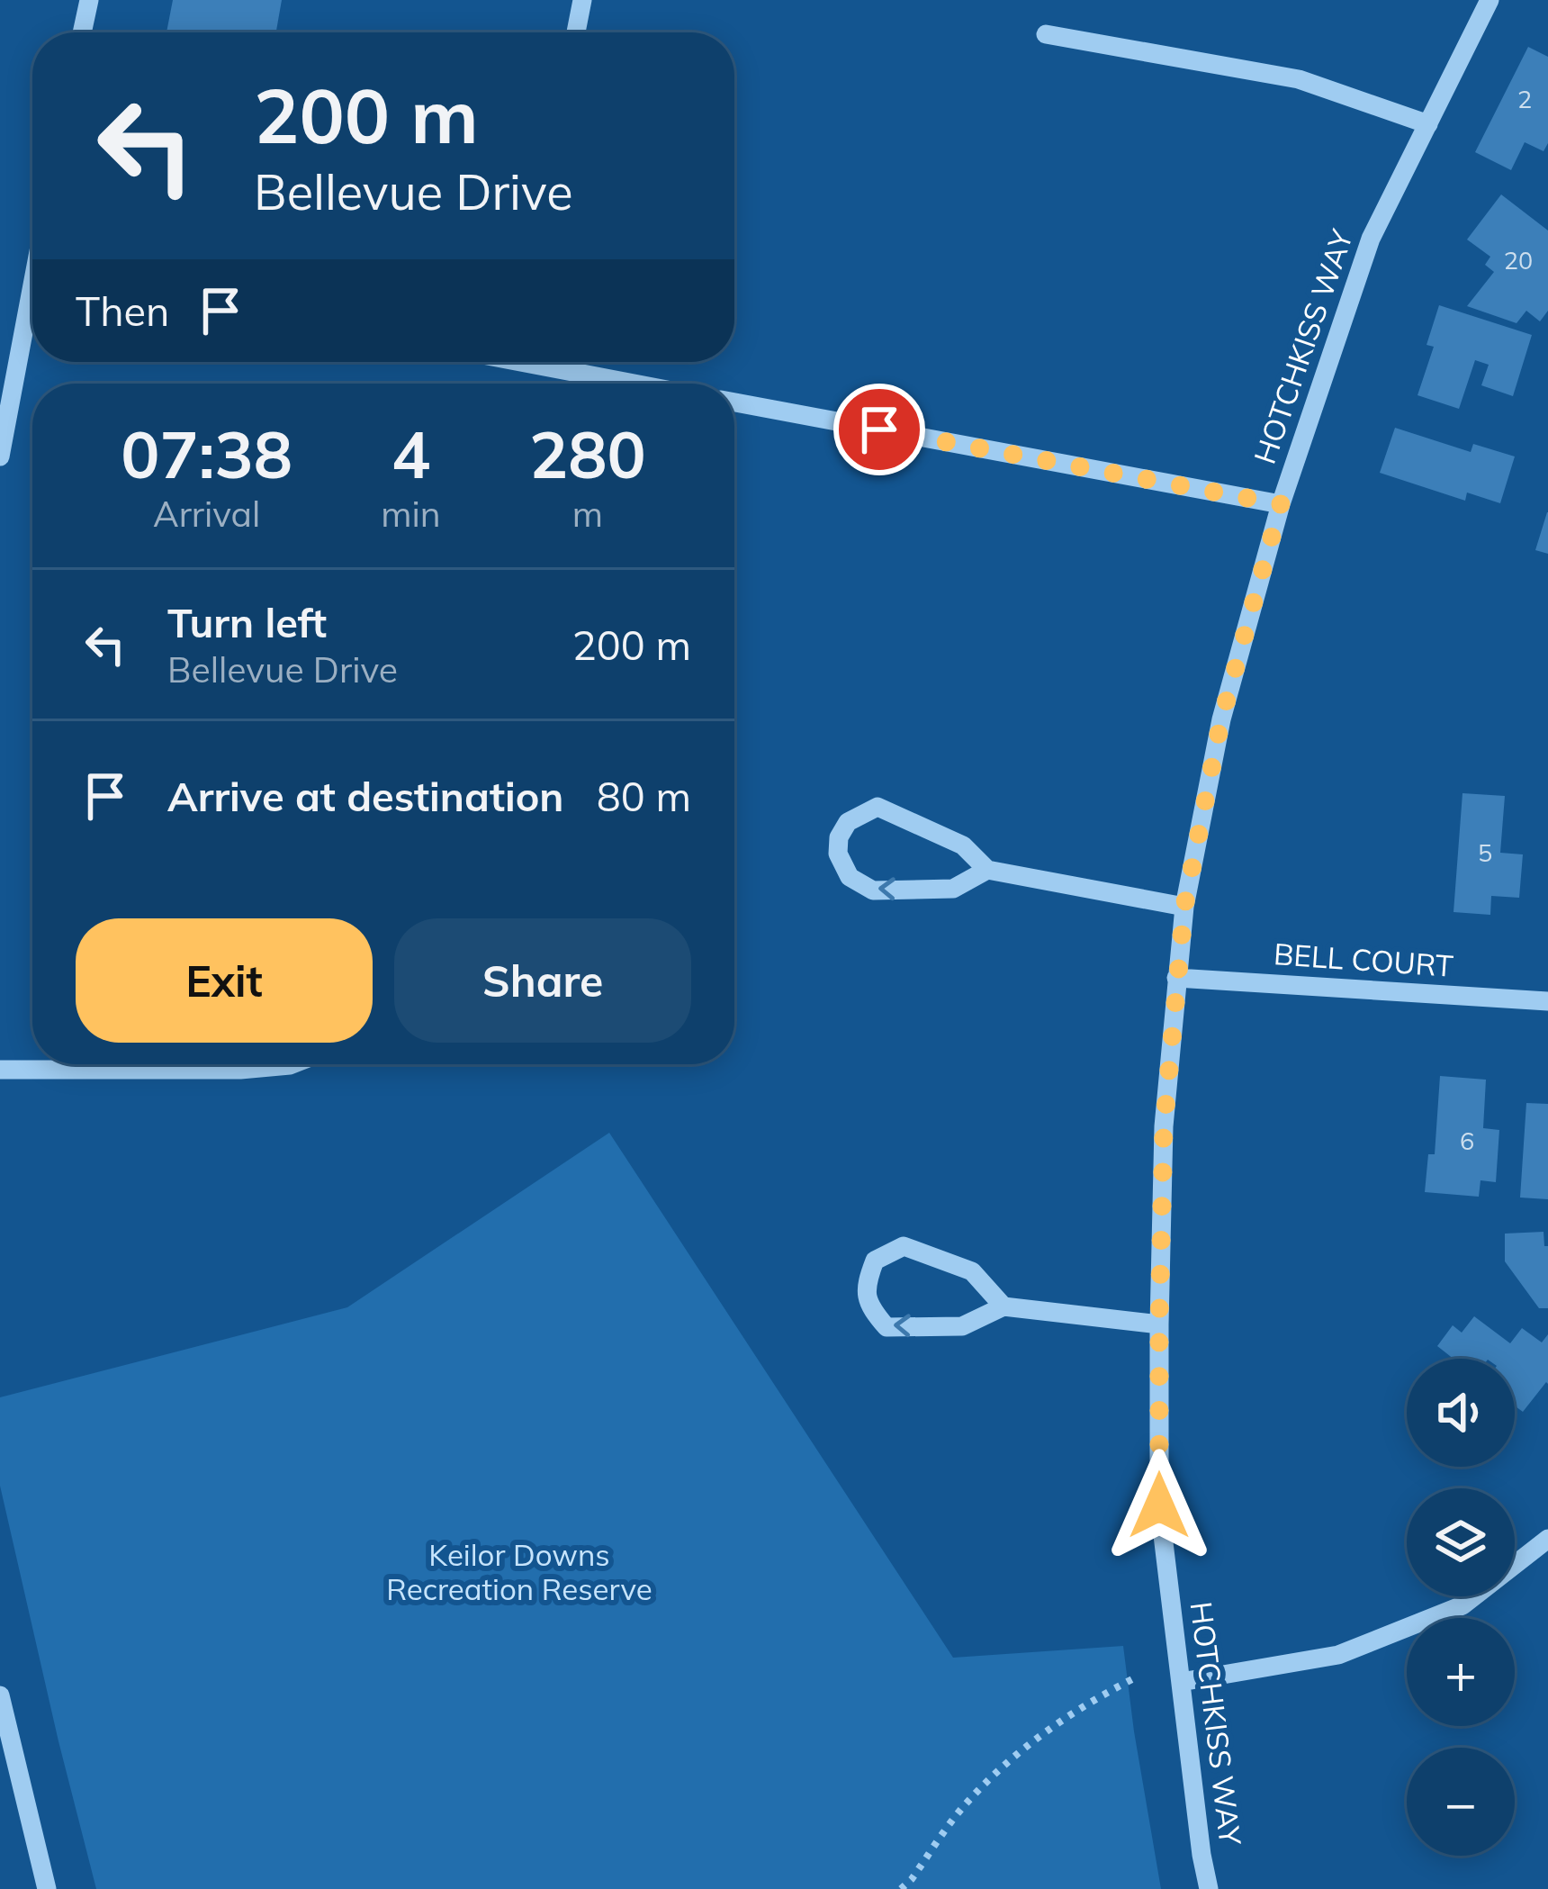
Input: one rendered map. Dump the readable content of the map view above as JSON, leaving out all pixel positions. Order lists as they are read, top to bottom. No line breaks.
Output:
{"streets":{"street":["HOTCHKISS WAY","BELL COURT"]},"crossings":[["HOTCHKISS WAY","BELL COURT"]],"parks":["Keilor Downs Recreation Reserve"],"house_numbers":["2","20","5","6"],"page":{"turn":["200 m","Bellevue Drive"],"then":"Then","eta":["07:38","Arrival","4","min","280","m"],"list":[{"name":"Turn left","note":"Bellevue Drive","value":"200 m"},{"name":"Arrive at destination","value":"80 m"}],"buttons":["Exit","Share"],"map_buttons":["+","−"]}}
